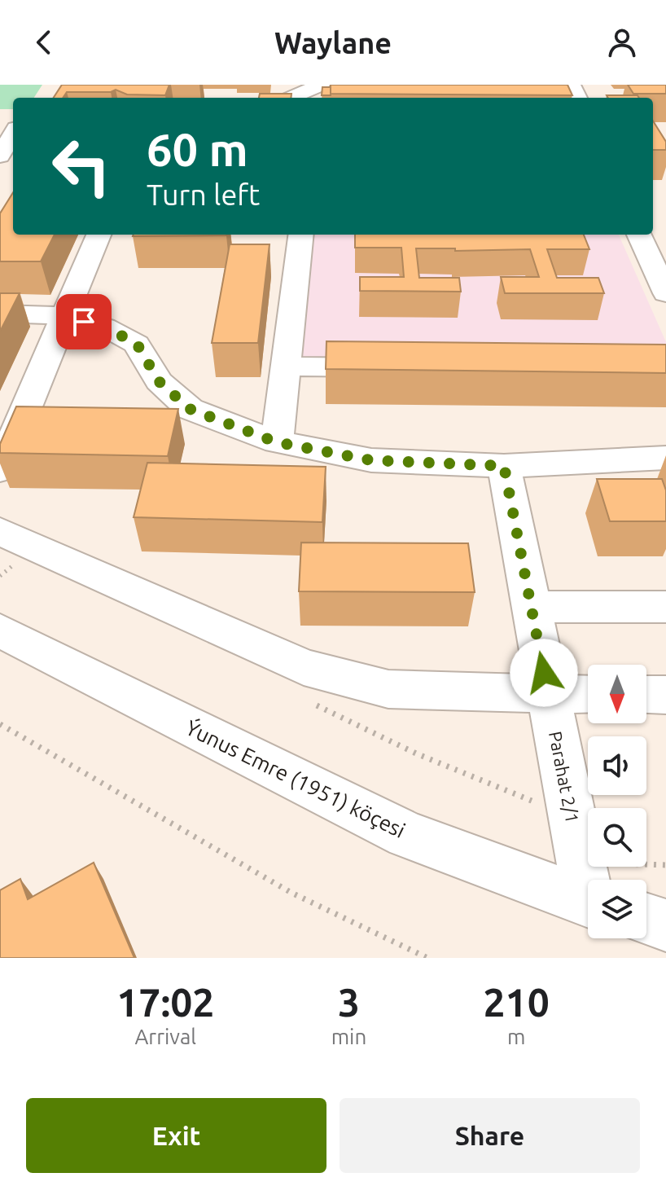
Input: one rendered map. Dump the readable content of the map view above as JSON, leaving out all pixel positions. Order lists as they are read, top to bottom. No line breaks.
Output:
{"streets":{"street":["Parahat 2/1","Ýunus Emre (1951) köçesi"]},"north":"bottom","page":{"header":"Waylane","turn":["60 m","Turn left"],"eta":["17:02","Arrival","3","min","210","m"],"buttons":["Exit","Share"]}}
